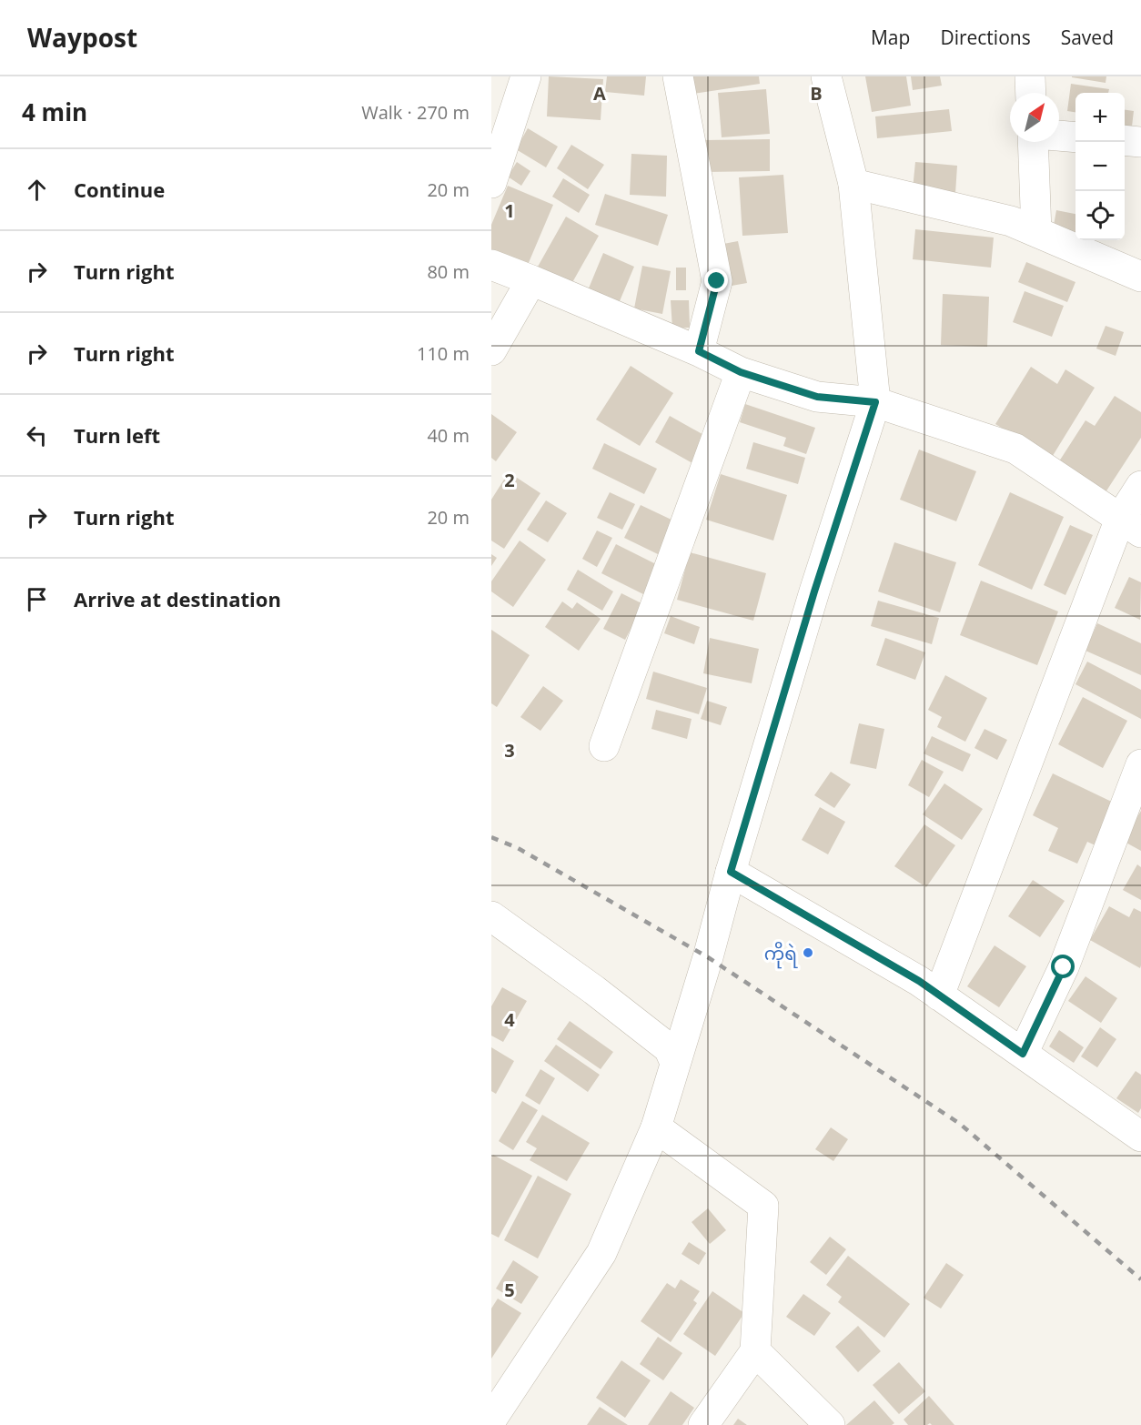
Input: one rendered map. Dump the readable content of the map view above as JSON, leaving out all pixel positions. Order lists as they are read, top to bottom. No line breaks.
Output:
{"places":["ကိုရဲ"],"north":"top right","page":{"header":"Waypost","nav":["Map","Directions","Saved"],"heading":["4 min","Walk · 270 m"],"map_buttons":["+","−"],"list":[["Continue","20 m"],["Turn right","80 m"],["Turn right","110 m"],["Turn left","40 m"],["Turn right","20 m"],"Arrive at destination"]},"grid":{"columns":["A","B"],"rows":["1","2","3","4","5"]}}
